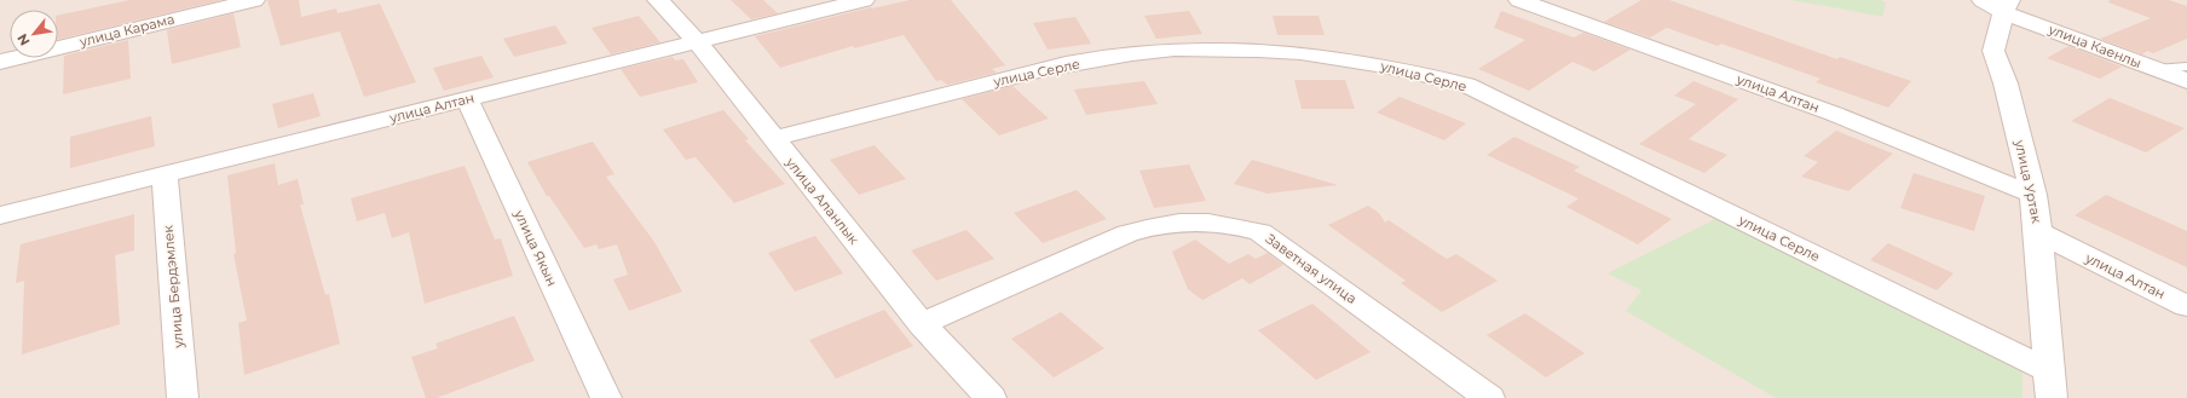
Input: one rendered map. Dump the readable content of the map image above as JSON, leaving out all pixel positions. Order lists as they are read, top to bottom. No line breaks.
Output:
{"streets":{"street":["улица Карама","улица Каенлы","улица Серле","улица Алтан","улица Уртак","улица Аланлык","улица Якын","Заветная улица","улица Бердэмлек"]},"crossings":[["улица Каенлы","улица Уртак"],["улица Серле","улица Уртак"],["улица Серле","улица Аланлык"],["улица Алтан","улица Уртак"],["улица Алтан","улица Аланлык"],["улица Алтан","улица Якын"],["улица Алтан","улица Бердэмлек"],["улица Аланлык","Заветная улица"]],"north":"bottom left"}
